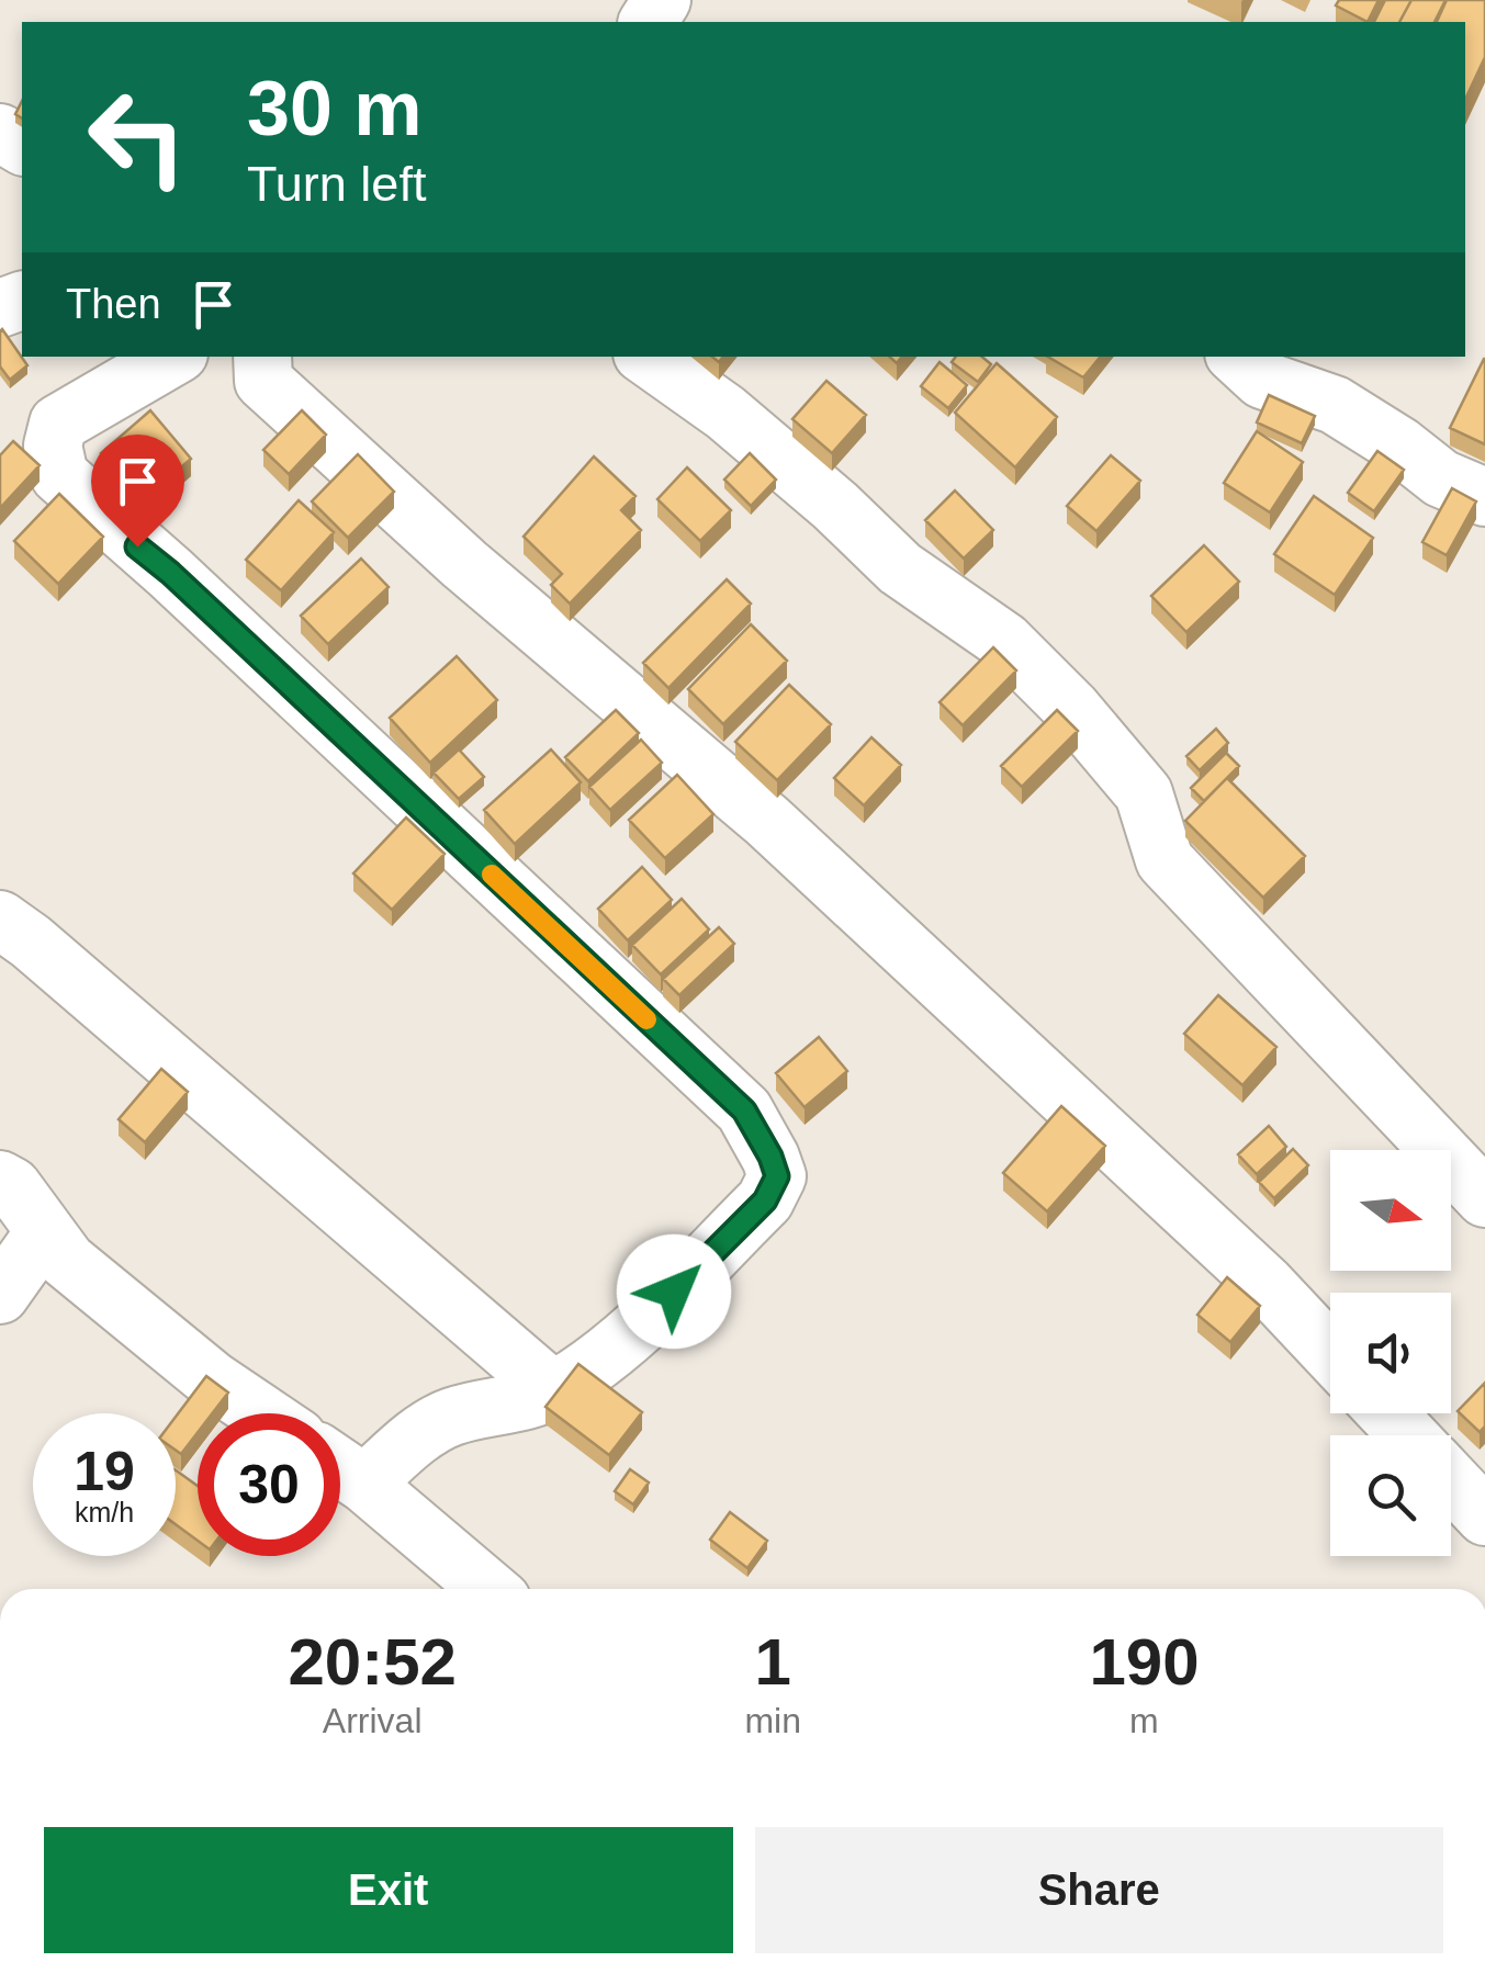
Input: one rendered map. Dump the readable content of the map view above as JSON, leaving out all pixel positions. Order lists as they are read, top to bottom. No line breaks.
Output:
{"north":"right","page":{"turn":["30 m","Turn left"],"then":"Then","speed":"19 km/h","limit":"30","eta":["20:52","Arrival","1","min","190","m"],"buttons":["Exit","Share"]}}
